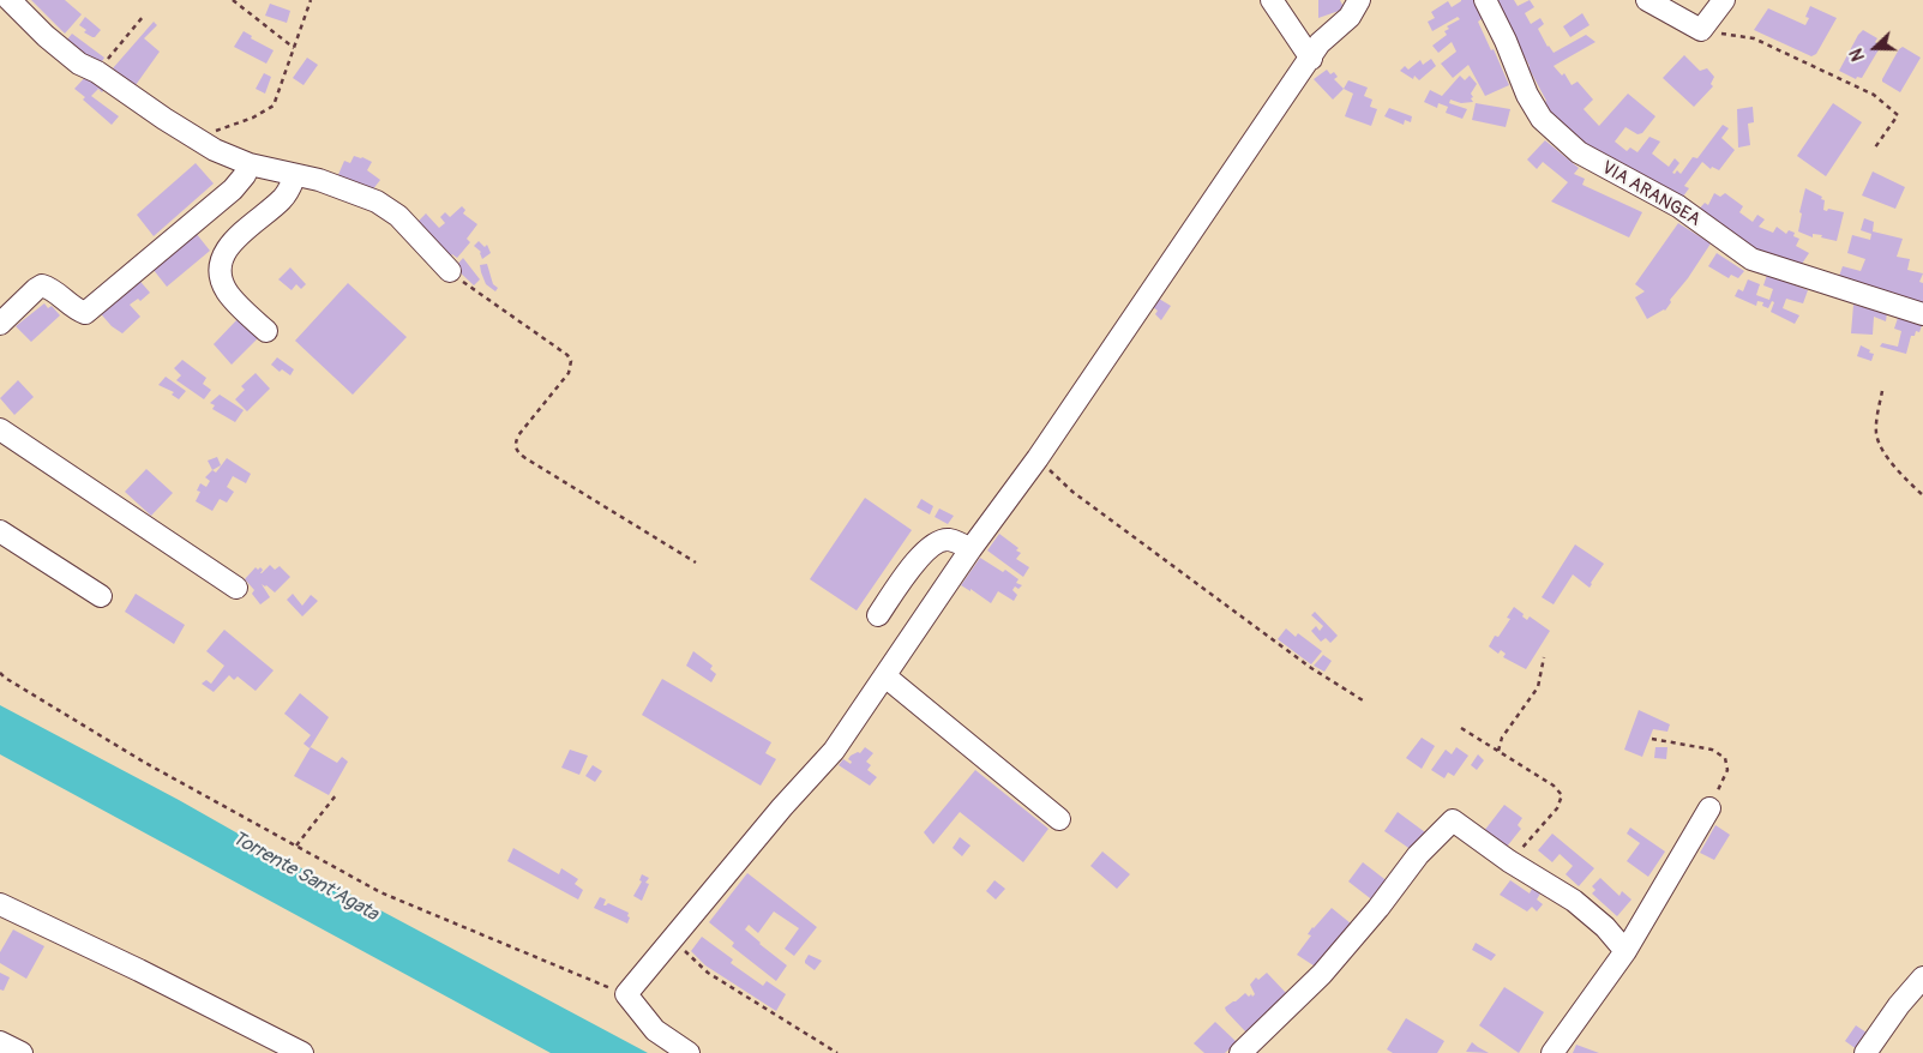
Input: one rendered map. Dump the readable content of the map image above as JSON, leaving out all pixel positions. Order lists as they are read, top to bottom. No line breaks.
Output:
{"streets":{"street":["VIA ARANGEA"]},"water":["Torrente Sant'Agata"],"north":"left"}
